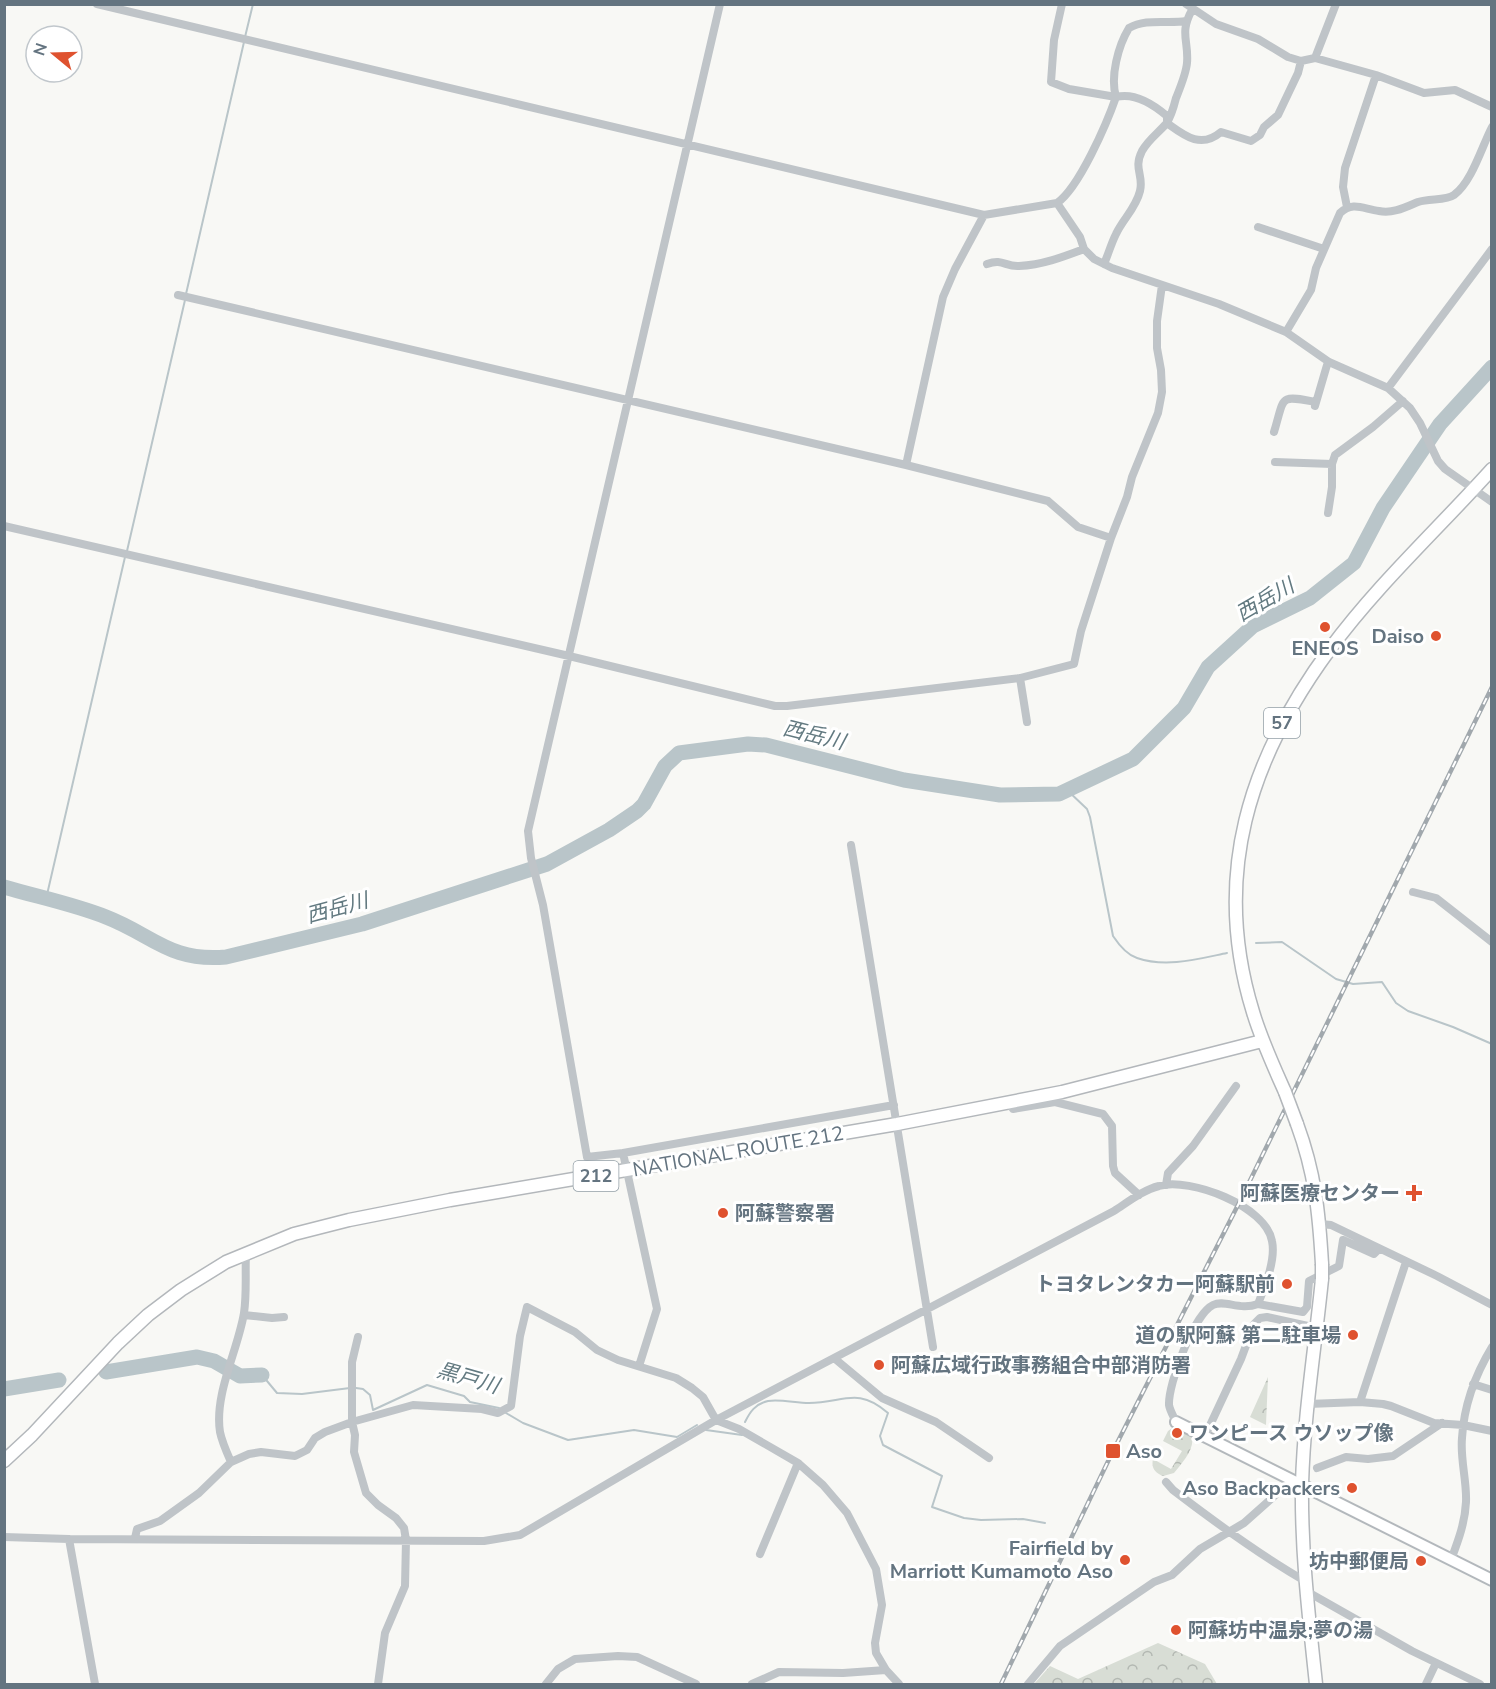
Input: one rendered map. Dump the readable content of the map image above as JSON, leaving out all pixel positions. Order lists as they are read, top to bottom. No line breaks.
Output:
{"streets":{"highway":["57","NATIONAL ROUTE 212","212"]},"crossings":[["57","NATIONAL ROUTE 212"]],"water":["西岳川","黒戸川"],"places":{"other":["ENEOS","Daiso","阿蘇警察署","トヨタレンタカー阿蘇駅前","道の駅阿蘇 第二駐車場","阿蘇広域行政事務組合中部消防署","ワンピース ウソップ像","Aso Backpackers","Fairfield by Marriott Kumamoto Aso","坊中郵便局","阿蘇坊中温泉;夢の湯"],"health":["阿蘇医療センター"],"transit":["Aso"]},"north":"left"}
